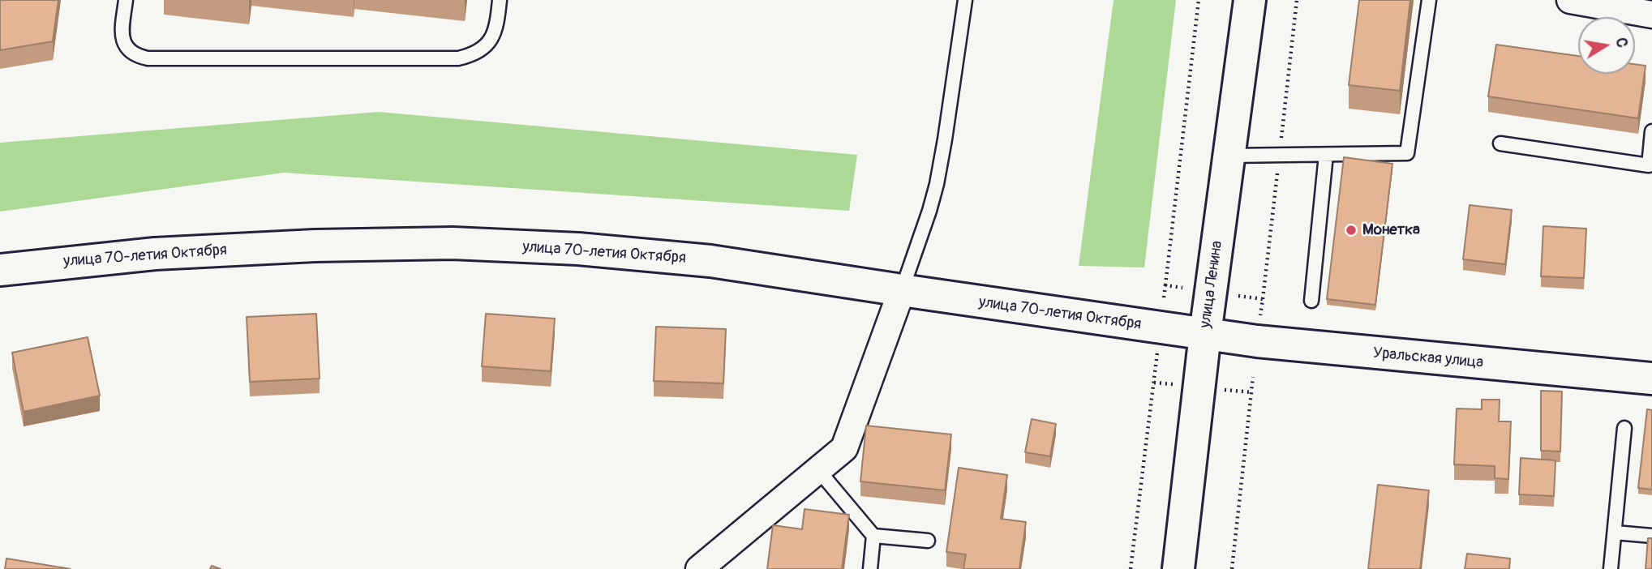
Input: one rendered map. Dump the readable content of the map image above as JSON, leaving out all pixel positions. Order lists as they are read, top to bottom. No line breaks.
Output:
{"streets":{"main road":["улица 70-летия Октября","улица Ленина","Уральская улица"]},"crossings":[["улица 70-летия Октября","улица Ленина"],["улица 70-летия Октября","Уральская улица"],["улица Ленина","Уральская улица"]],"places":["Монетка"],"north":"right"}
